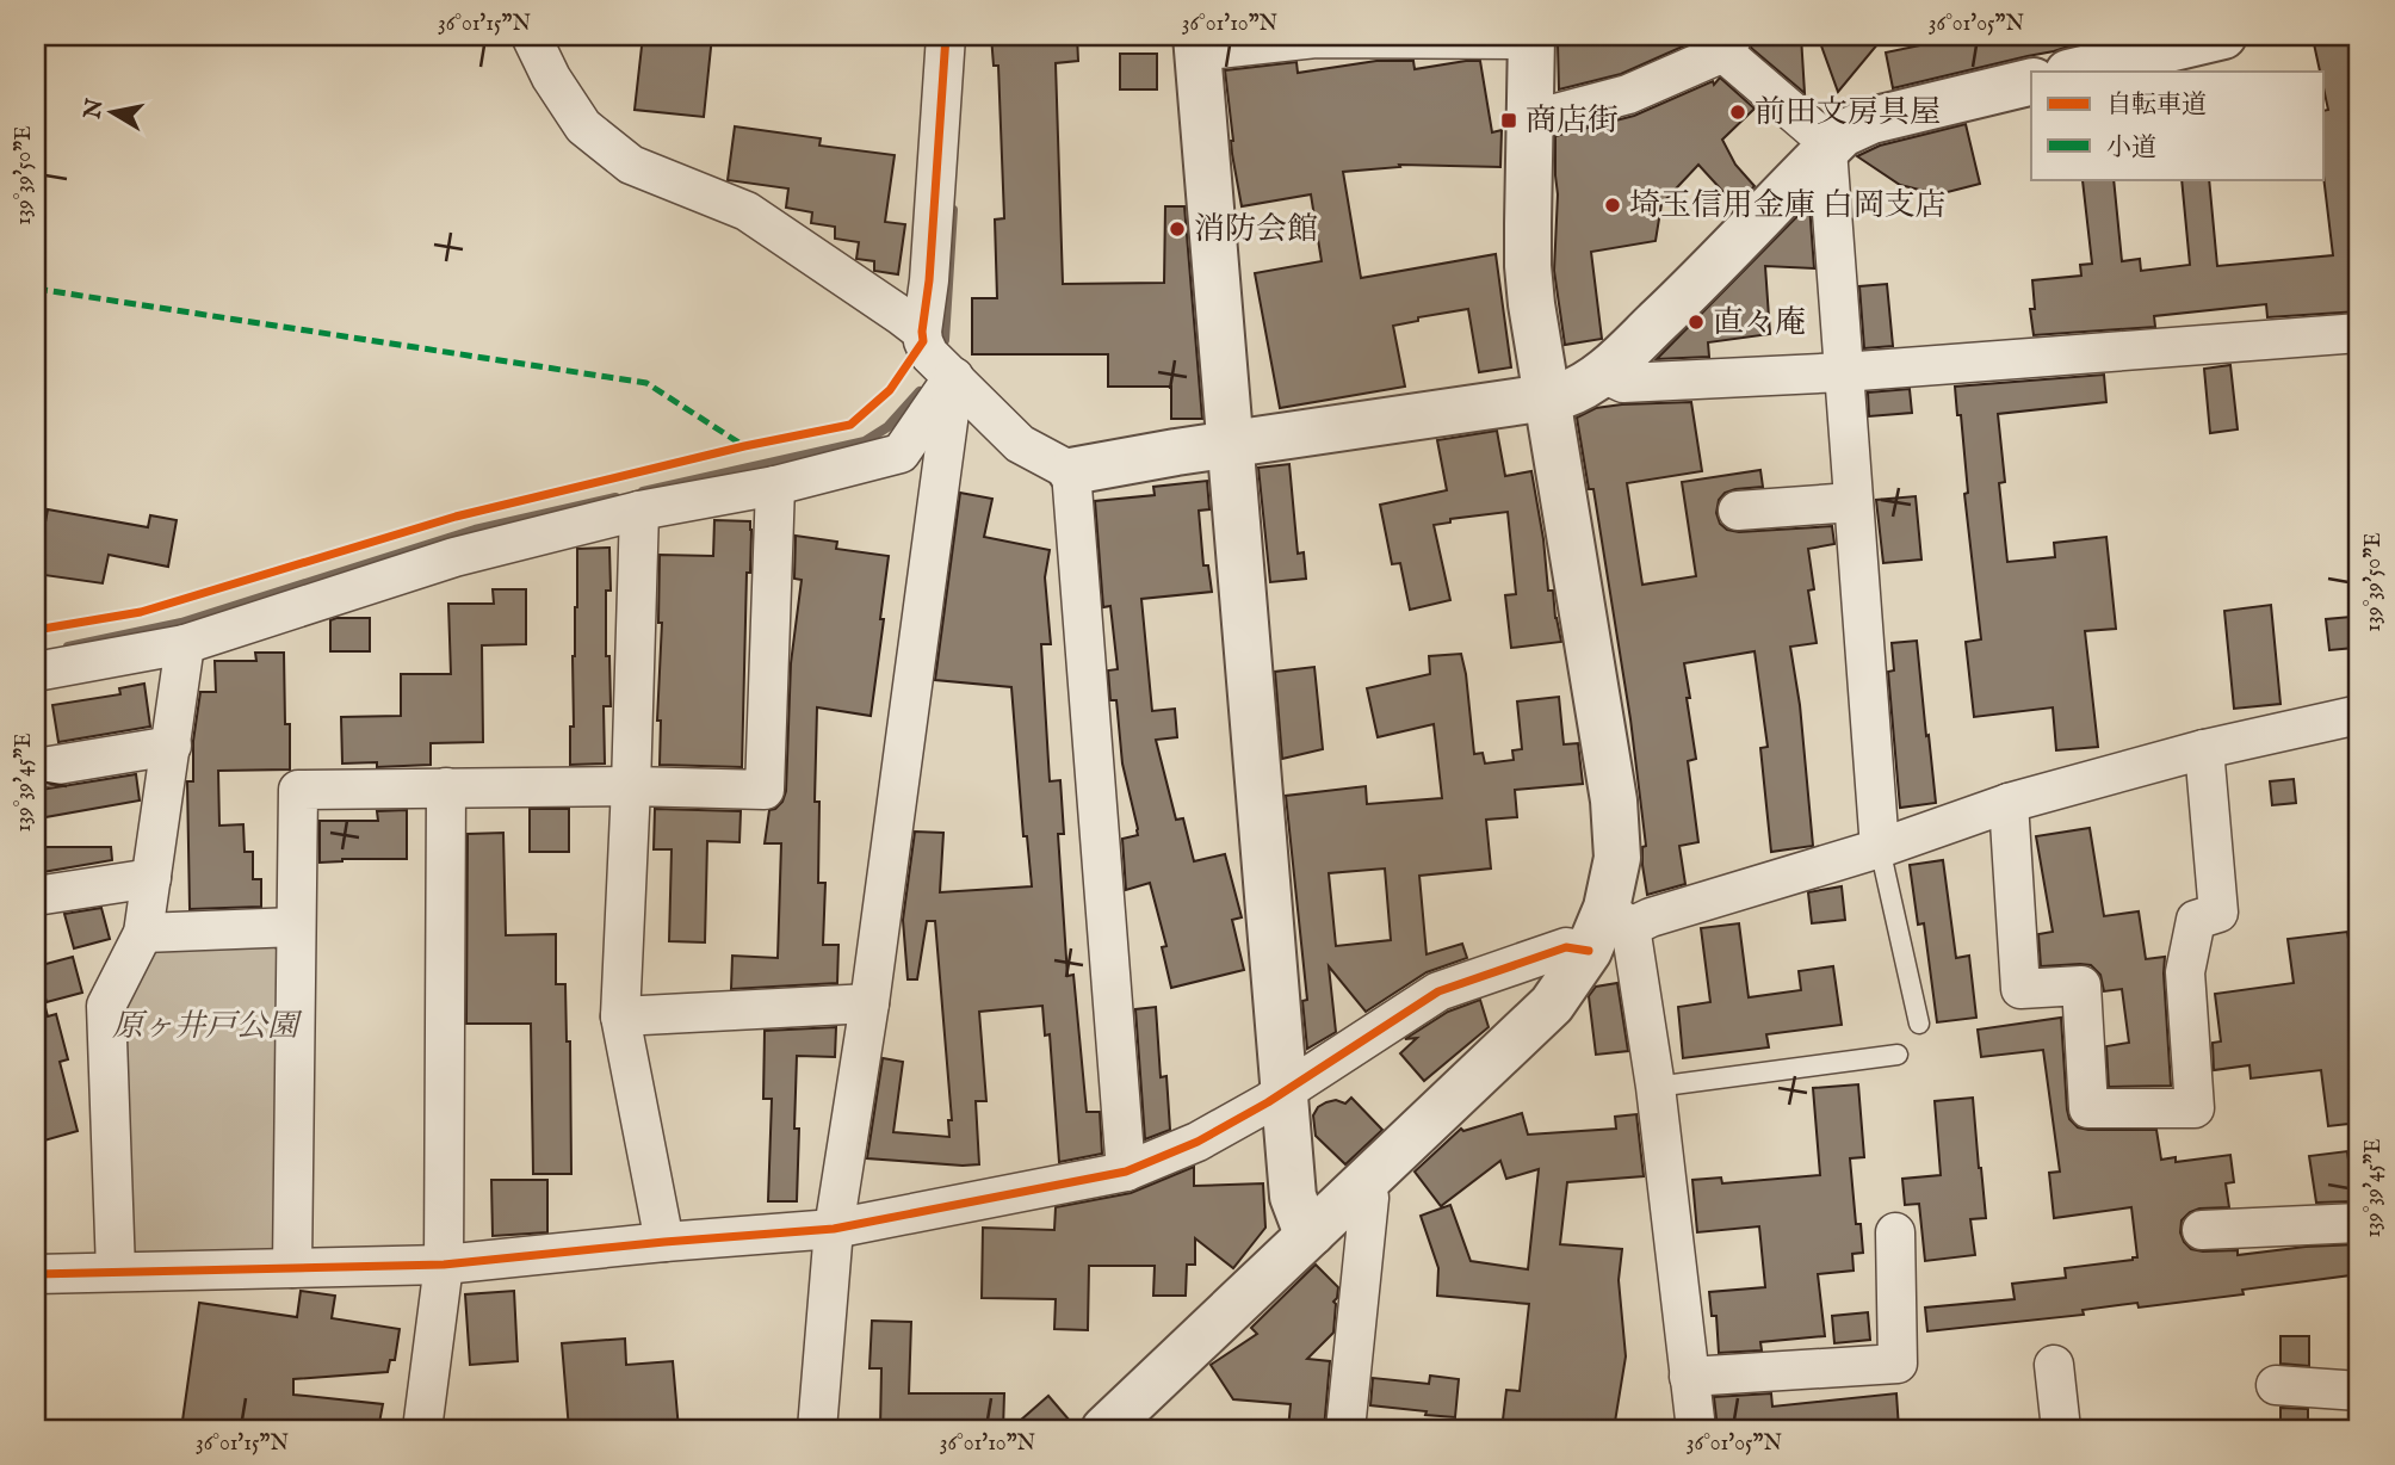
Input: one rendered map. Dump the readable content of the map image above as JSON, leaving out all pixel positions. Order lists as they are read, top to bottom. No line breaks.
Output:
{"parks":["原ヶ井戸公園"],"places":{"other":["前田文房具屋","埼玉信用金庫 白岡支店","消防会館","直々庵"],"transit":["商店街"]},"legend":["自転車道","小道"],"north":"left","coordinates":["36°01'15\"N","36°01'10\"N","36°01'05\"N","139°39'50\"E","139°39'45\"E"]}
